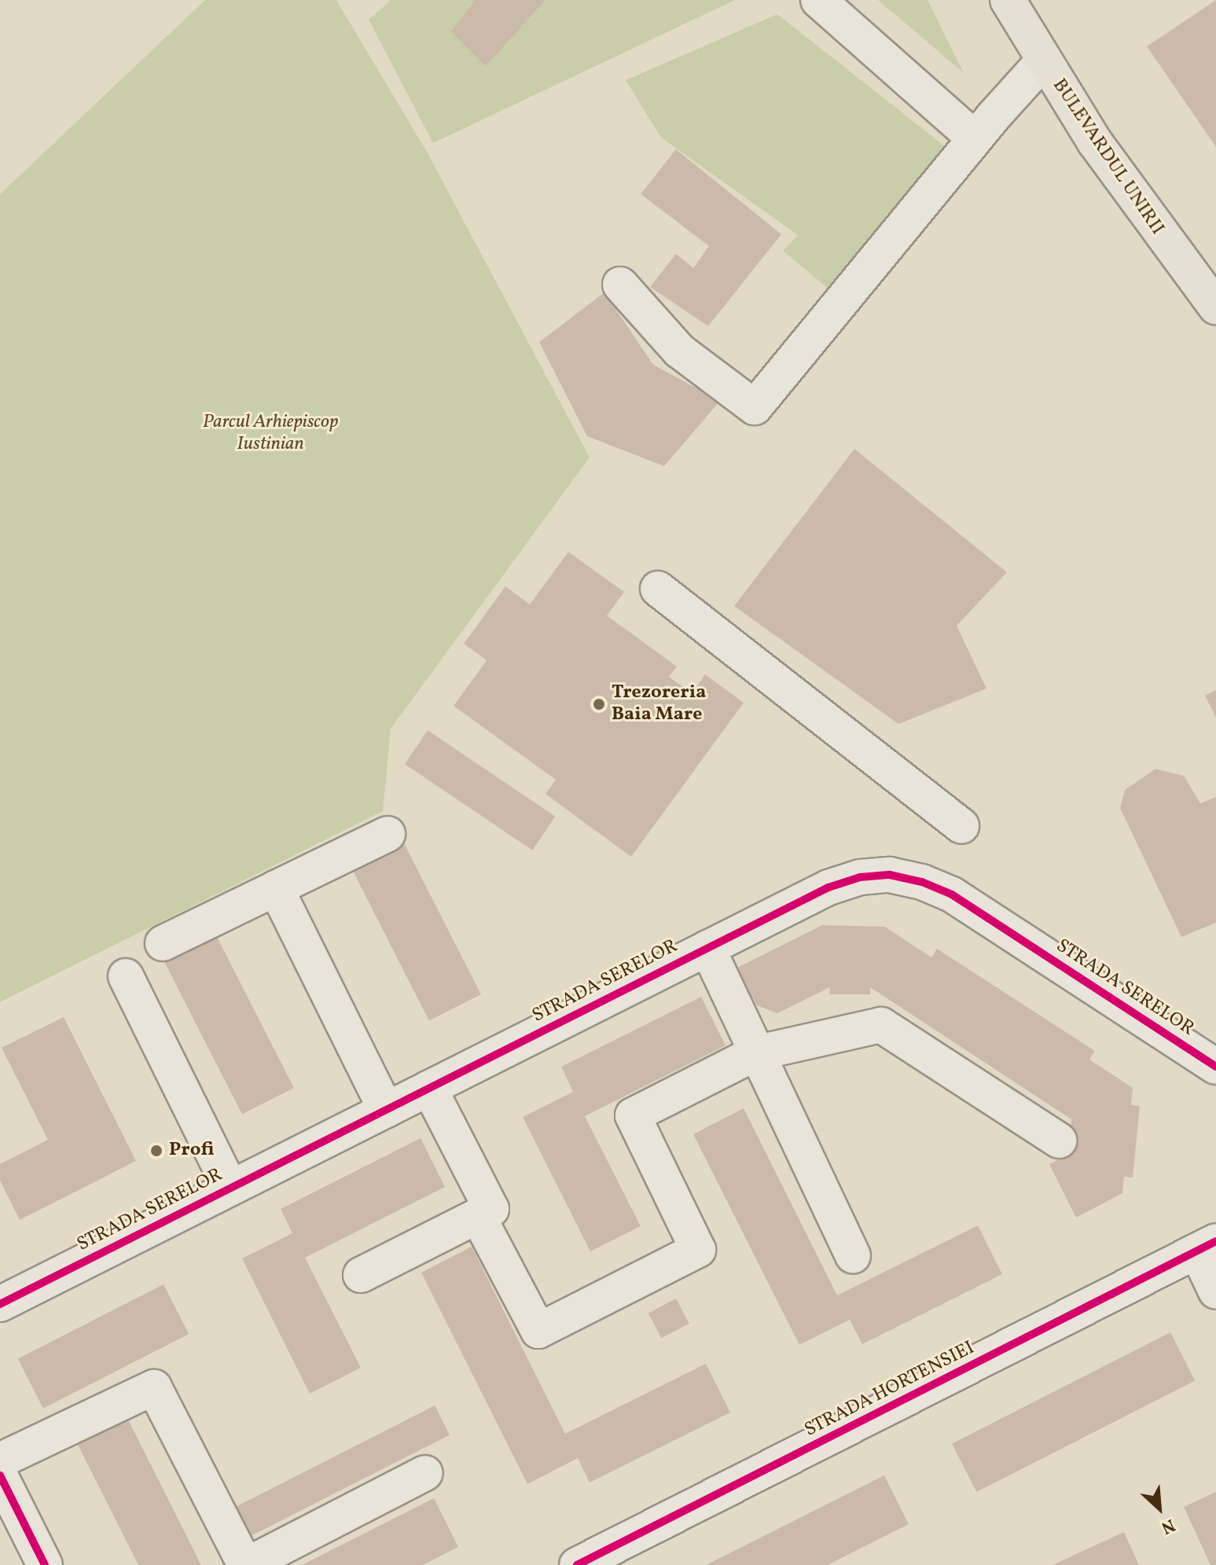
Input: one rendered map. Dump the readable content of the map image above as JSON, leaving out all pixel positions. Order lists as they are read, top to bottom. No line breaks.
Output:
{"streets":{"main road":["BULEVARDUL UNIRII"],"street":["STRADA SERELOR","STRADA HORTENSIEI"]},"parks":["Parcul Arhiepiscop Iustinian"],"places":["Trezoreria Baia Mare","Profi"],"north":"bottom right"}
